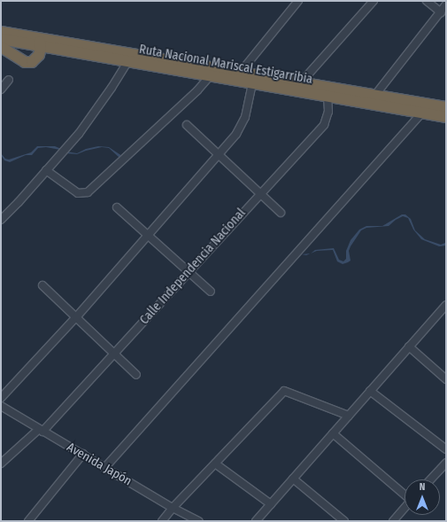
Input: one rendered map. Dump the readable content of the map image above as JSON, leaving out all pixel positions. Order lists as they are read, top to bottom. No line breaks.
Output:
{"streets":{"highway":["Ruta Nacional Mariscal Estigarribia"],"street":["Calle Independencia Nacional","Avenida Japón"]},"crossings":[["Ruta Nacional Mariscal Estigarribia","Calle Independencia Nacional"],["Calle Independencia Nacional","Avenida Japón"]],"north":"top"}
